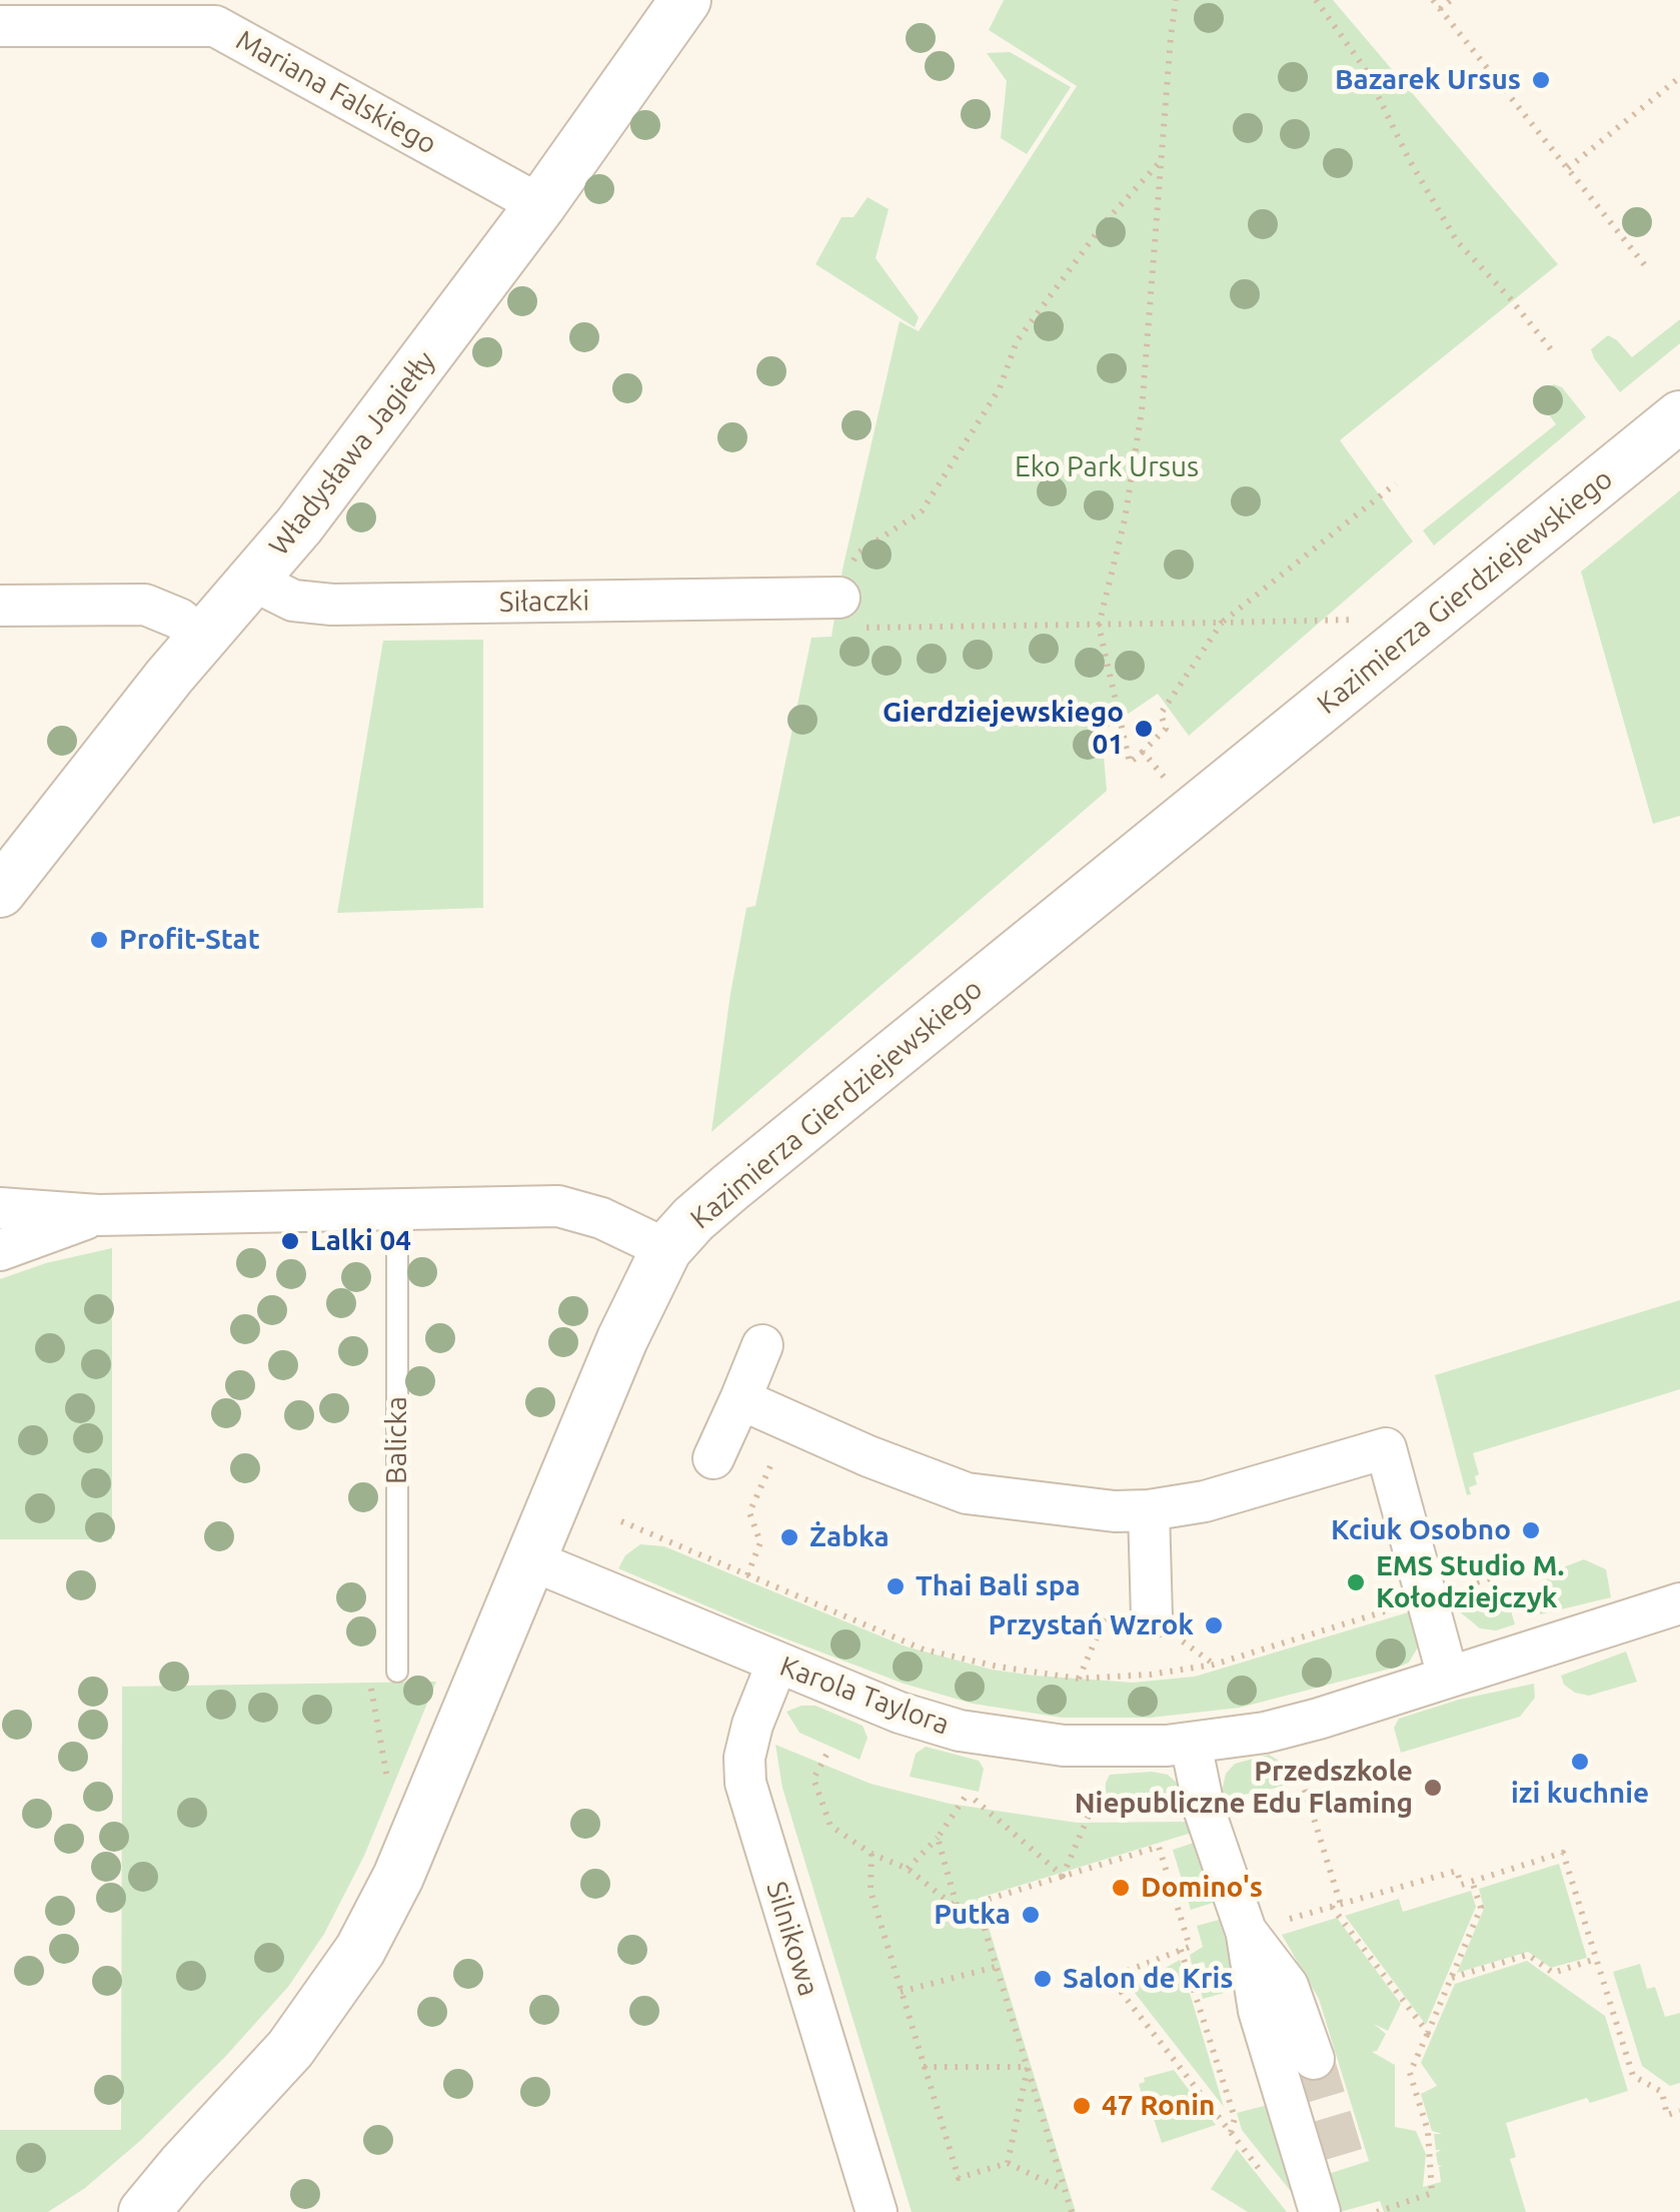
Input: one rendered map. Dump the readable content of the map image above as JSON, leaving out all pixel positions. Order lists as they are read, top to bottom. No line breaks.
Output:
{"streets":{"street":["Mariana Falskiego","Władysława Jagiełły","Kazimierza Gierdziejewskiego","Siłaczki","Karola Taylora","Silnikowa"],"lane":["Balicka"]},"crossings":[["Mariana Falskiego","Władysława Jagiełły"],["Władysława Jagiełły","Siłaczki"],["Kazimierza Gierdziejewskiego","Karola Taylora"],["Karola Taylora","Silnikowa"]],"parks":["Eko Park Ursus"],"places":["Bazarek Ursus","Gierdziejewskiego 01","Profit-Stat","Lalki 04","Kciuk Osobno","Żabka","EMS Studio M. Kołodziejczyk","Thai Bali spa","Przystań Wzrok","izi kuchnie","Przedszkole Niepubliczne Edu Flaming","Domino's","Putka","Salon de Kris","47 Ronin"]}
